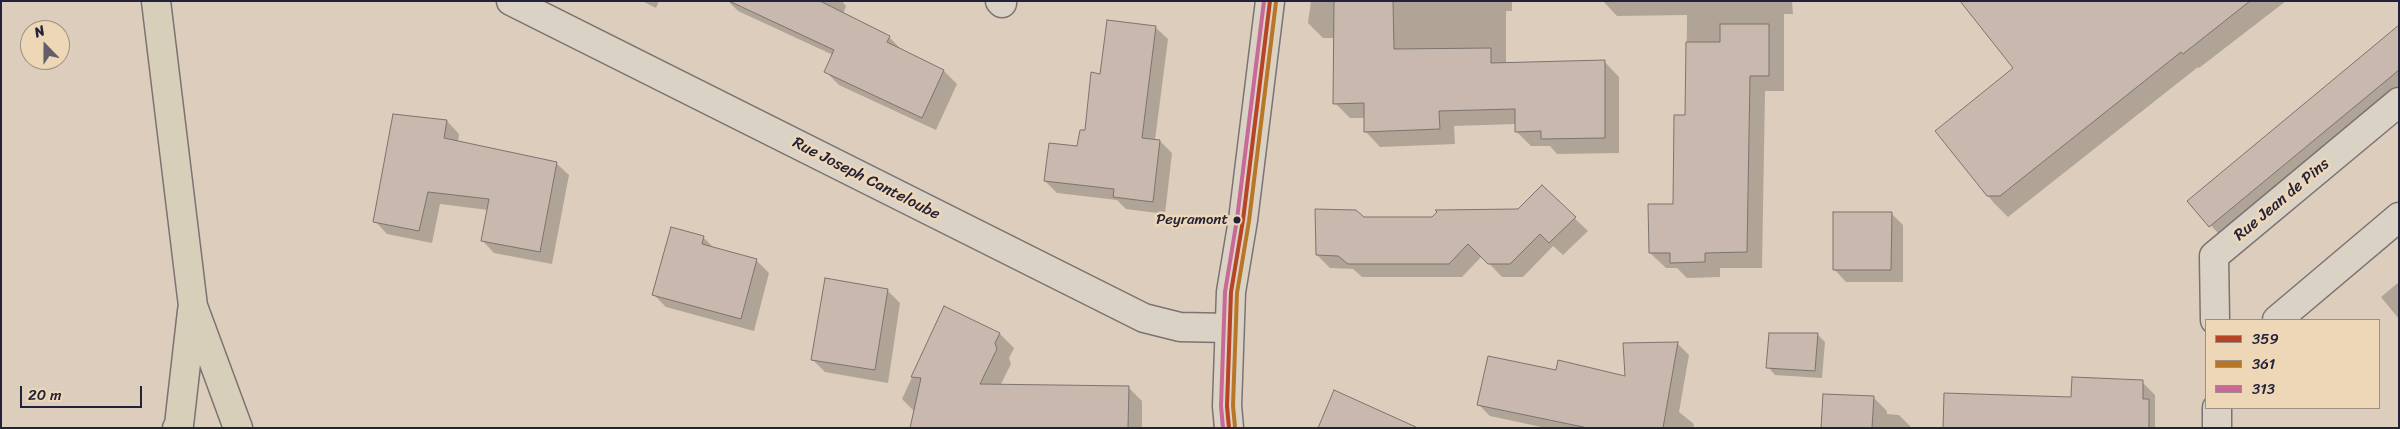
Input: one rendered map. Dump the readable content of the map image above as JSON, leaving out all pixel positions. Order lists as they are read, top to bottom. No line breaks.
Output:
{"streets":{"street":["Rue Joseph Canteloube","Rue Jean de Pins"]},"places":["Peyramont"],"lines":["transit line 359","transit line 313","transit line 361"],"legend":["359","361","313"],"scale_bar":"20 m","north":"top"}
